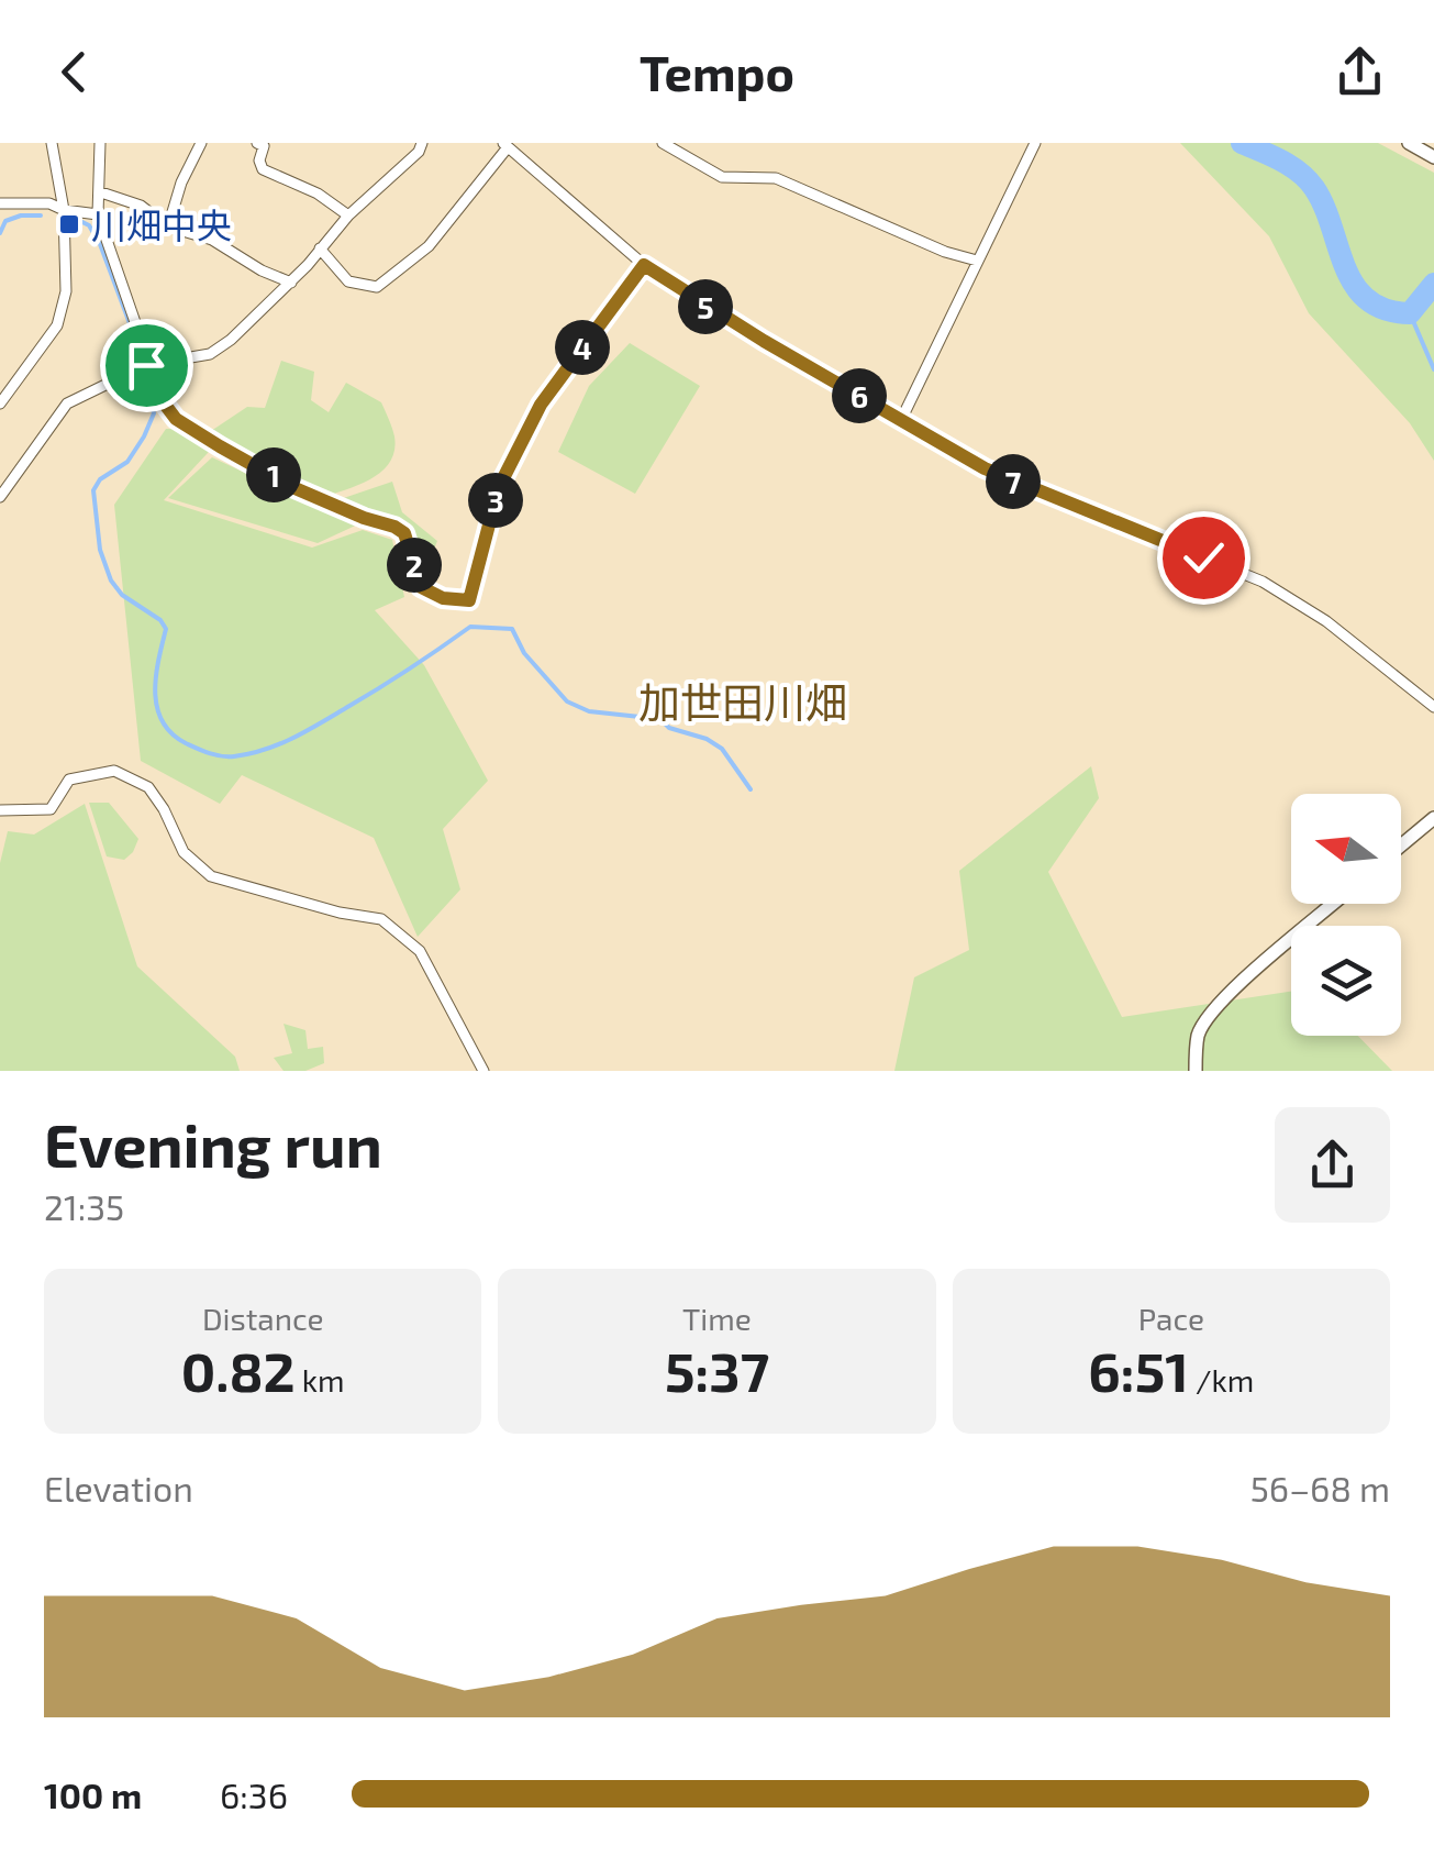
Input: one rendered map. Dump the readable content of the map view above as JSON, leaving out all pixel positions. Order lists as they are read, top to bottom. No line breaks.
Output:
{"districts":["加世田川畑"],"places":{"transit":["川畑中央"]},"north":"left","page":{"header":"Tempo","pins":["5","4","6","1","7","3","2"],"heading":["Evening run","21:35"],"stats":[["Distance","0.82 km"],["Time","5:37"],["Pace","6:51 /km"]],"chart":["Elevation","56–68 m"],"list":[{"name":"100 m","note":"6:36"}]}}
